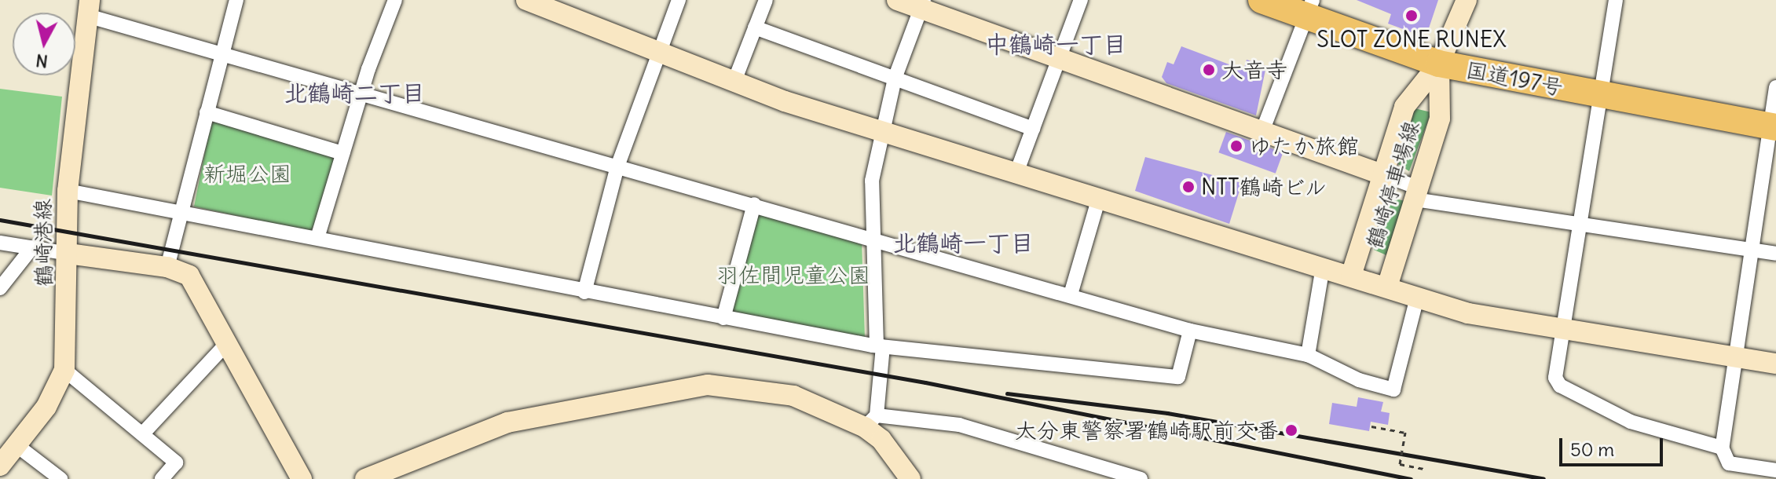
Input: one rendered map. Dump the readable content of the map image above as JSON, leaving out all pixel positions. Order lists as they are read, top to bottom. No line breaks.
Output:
{"streets":{"highway":["国道197号"],"street":["鶴崎停車場線","鶴崎港線"]},"crossings":[["国道197号","鶴崎停車場線"]],"districts":["中鶴崎一丁目","北鶴崎二丁目","北鶴崎一丁目"],"parks":["新堀公園","羽佐間児童公園"],"places":["SLOT ZONE RUNEX","大音寺","ゆたか旅館","NTT鶴崎ビル","大分東警察署鶴崎駅前交番"],"scale_bar":"50 m","north":"bottom"}
